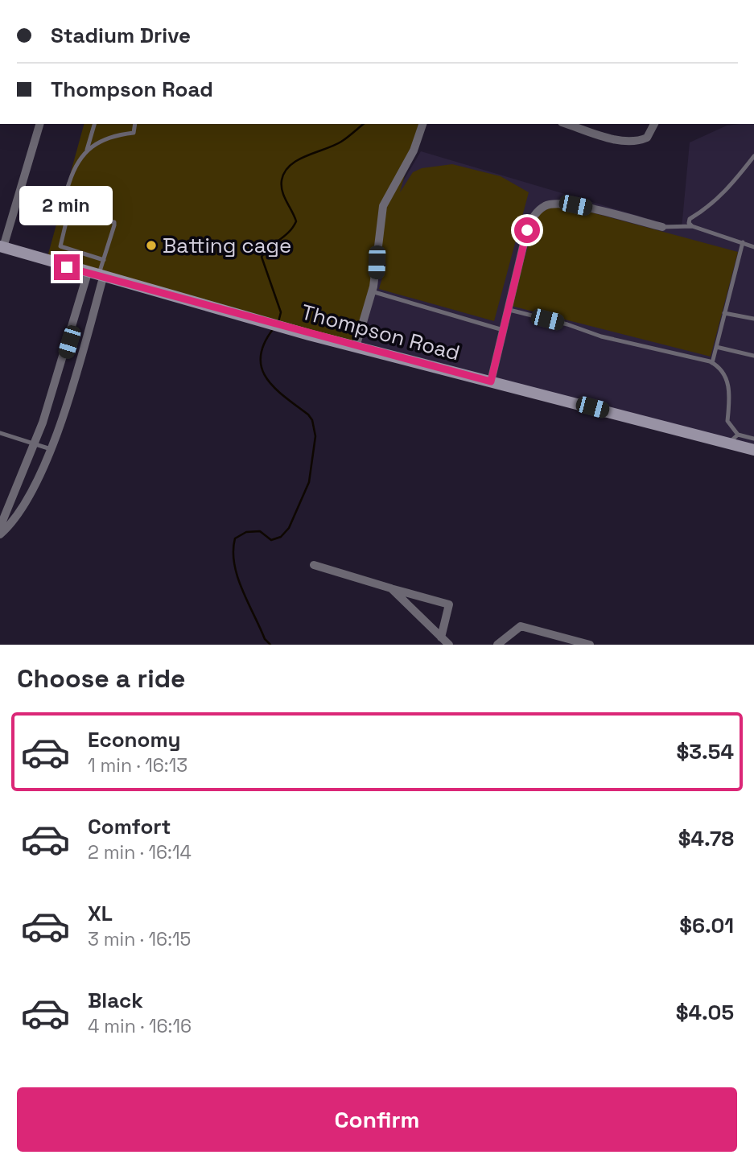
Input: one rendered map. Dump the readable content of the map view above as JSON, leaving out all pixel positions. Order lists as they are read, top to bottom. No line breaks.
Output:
{"streets":{"street":["Thompson Road"]},"places":["Batting cage"],"page":{"banner":["Stadium Drive","Thompson Road"],"bubble":"2 min","heading":"Choose a ride","list":[{"name":"Economy","note":"1 min · 16:13","value":"$3.54"},{"name":"Comfort","note":"2 min · 16:14","value":"$4.78"},{"name":"XL","note":"3 min · 16:15","value":"$6.01"},{"name":"Black","note":"4 min · 16:16","value":"$4.05"}],"buttons":"Confirm"}}
